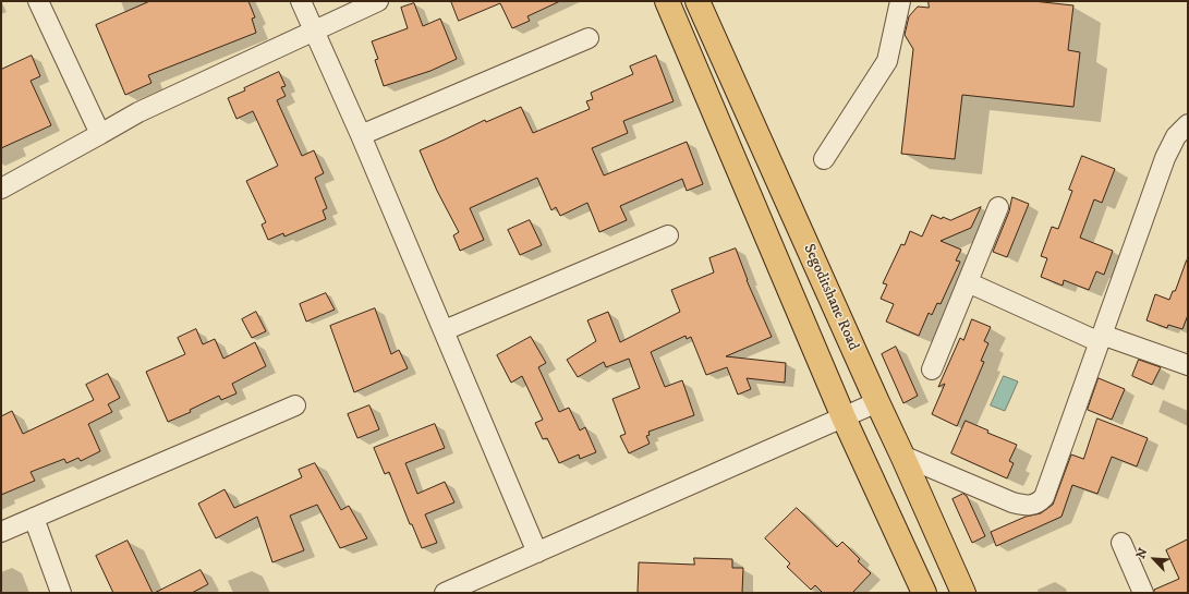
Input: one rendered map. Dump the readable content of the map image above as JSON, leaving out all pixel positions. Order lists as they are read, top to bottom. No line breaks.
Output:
{"streets":{"main road":["Segoditshane Road"]},"north":"top left"}
